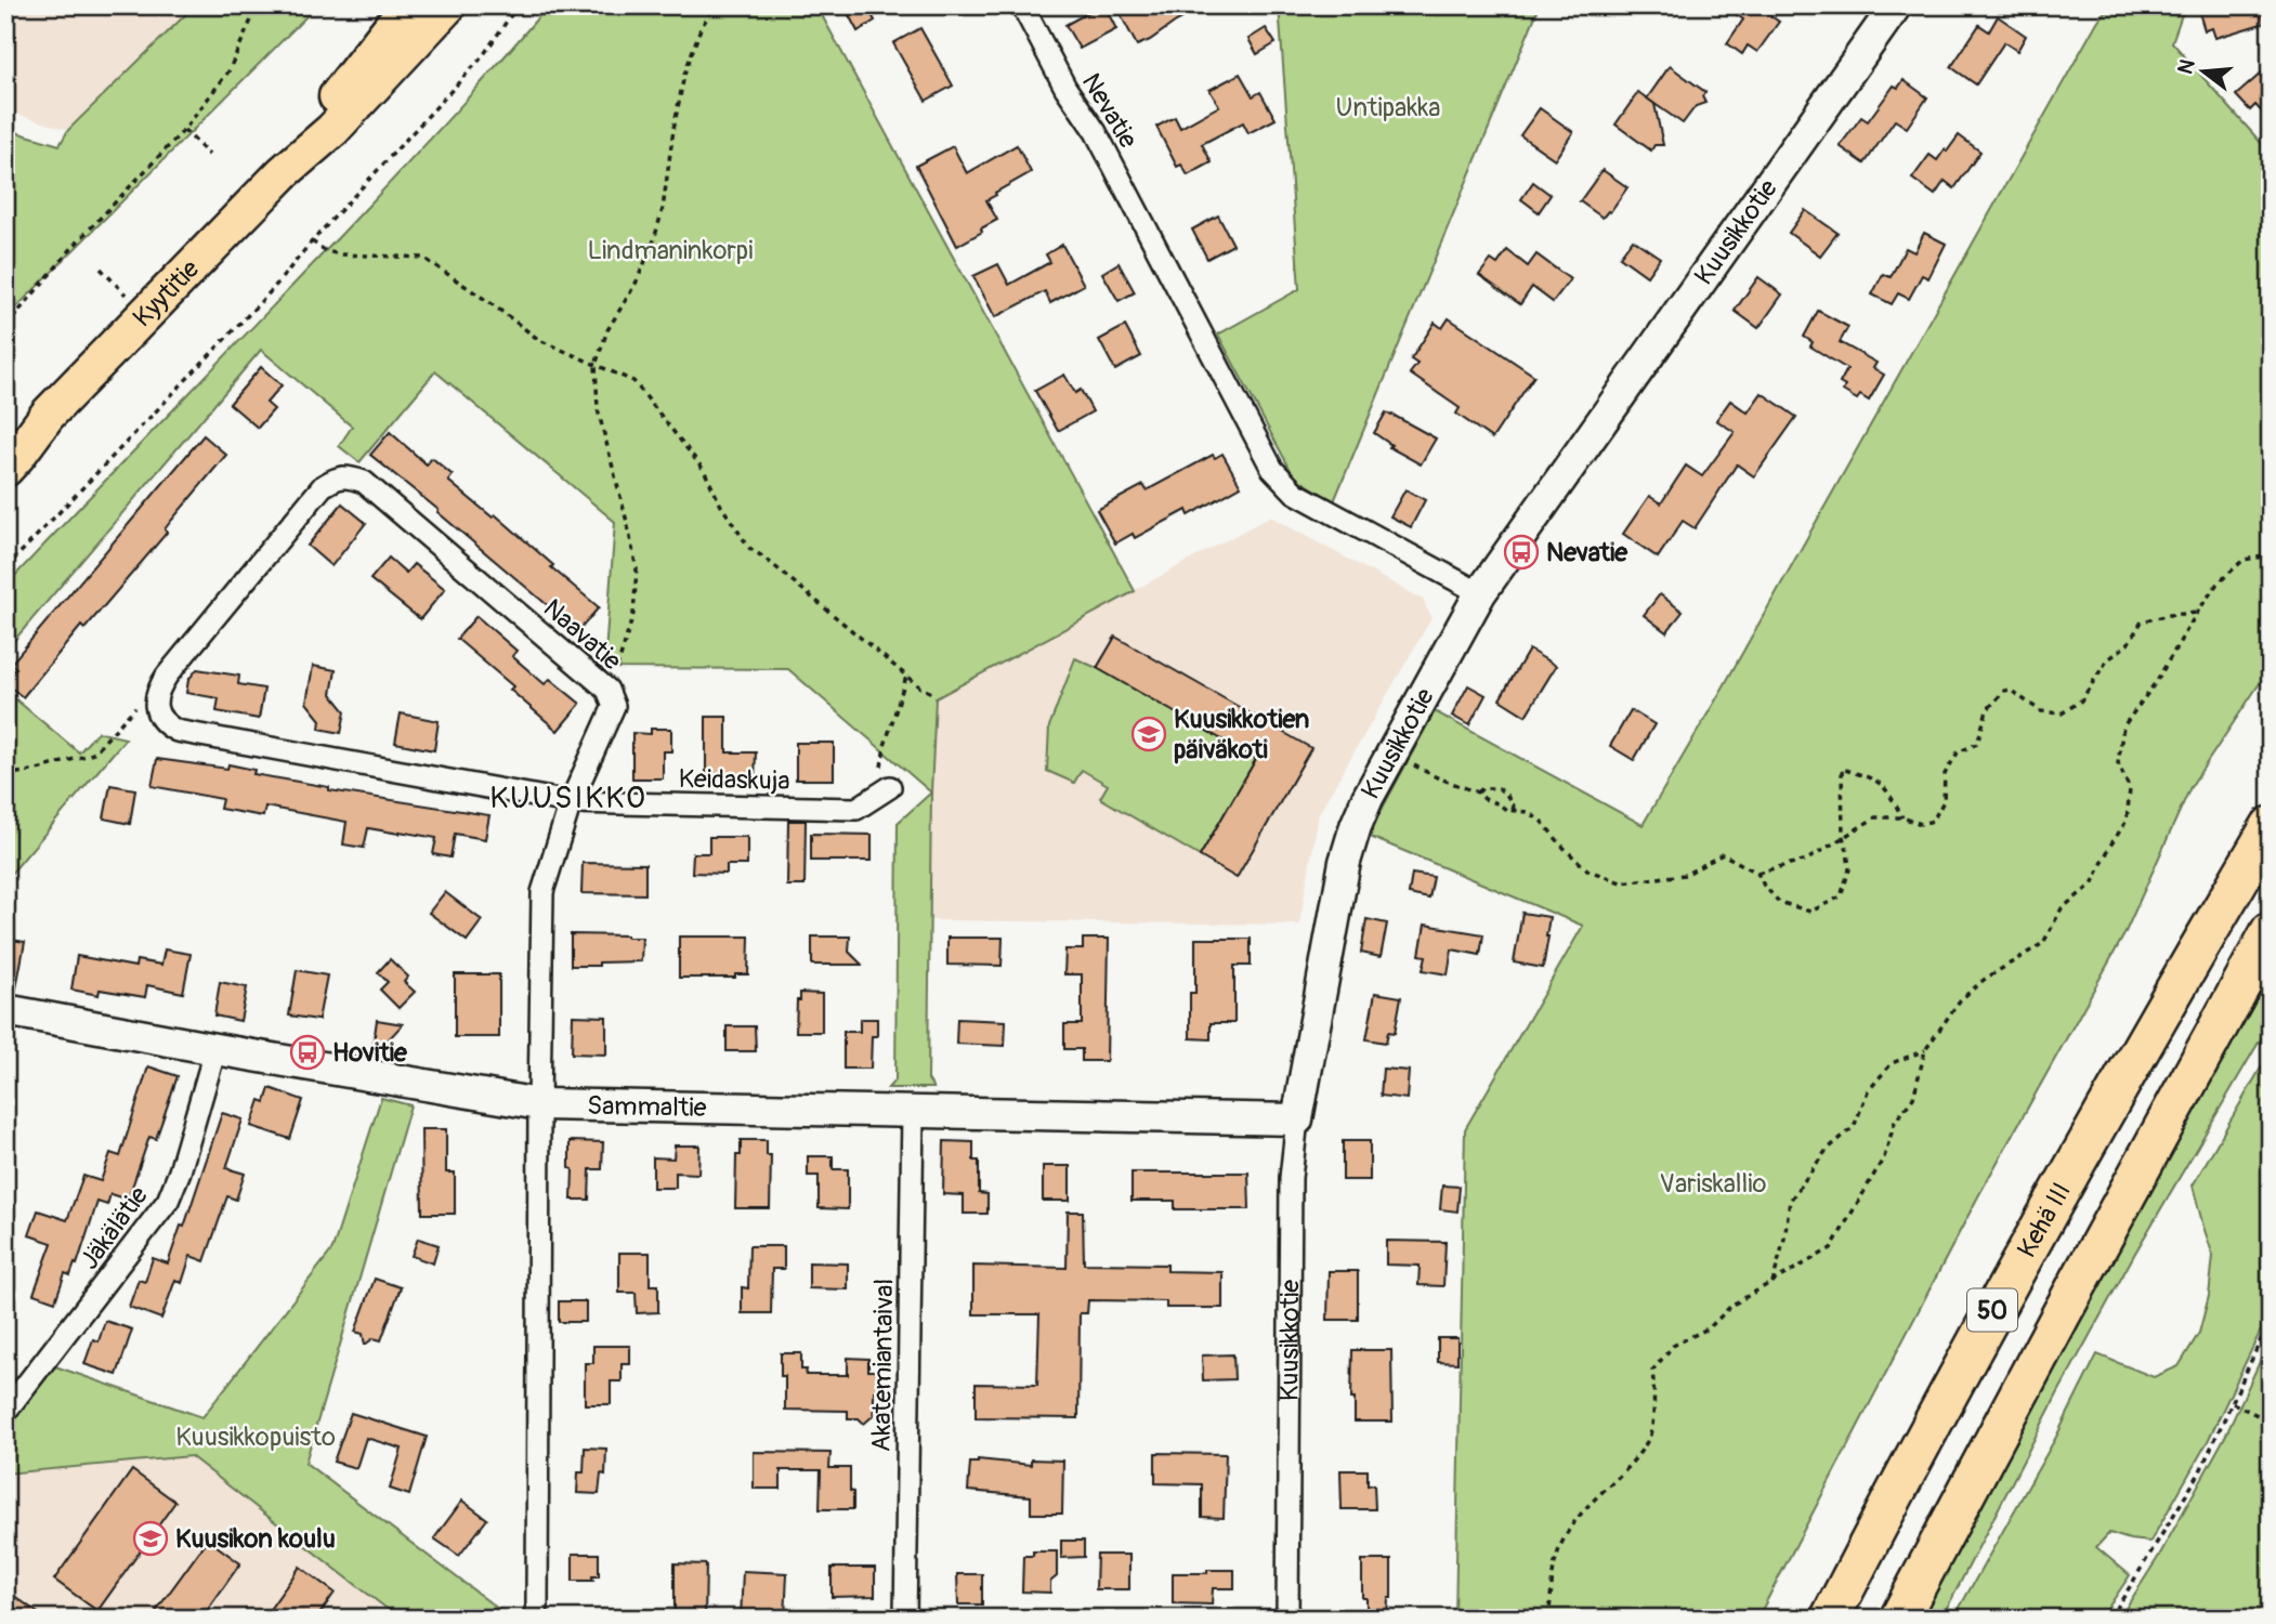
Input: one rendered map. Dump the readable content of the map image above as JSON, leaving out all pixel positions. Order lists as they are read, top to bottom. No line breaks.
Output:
{"streets":{"highway":["Kehä III","50"],"main road":["Kyytitie"],"street":["Nevatie","Kuusikkotie","Naavatie","Keidaskuja","Sammaltie","Jäkälätie","Akatemiantaival"]},"crossings":[["Nevatie","Kuusikkotie"],["Kuusikkotie","Sammaltie"],["Naavatie","Keidaskuja"],["Sammaltie","Jäkälätie"],["Sammaltie","Akatemiantaival"]],"districts":["KUUSIKKO"],"parks":["Untipakka","Lindmaninkorpi","Variskallio","Kuusikkopuisto"],"places":{"bus stop":["Nevatie","Hovitie"],"school or university":["Kuusikkotien päiväkoti","Kuusikon koulu"]},"north":"left"}
